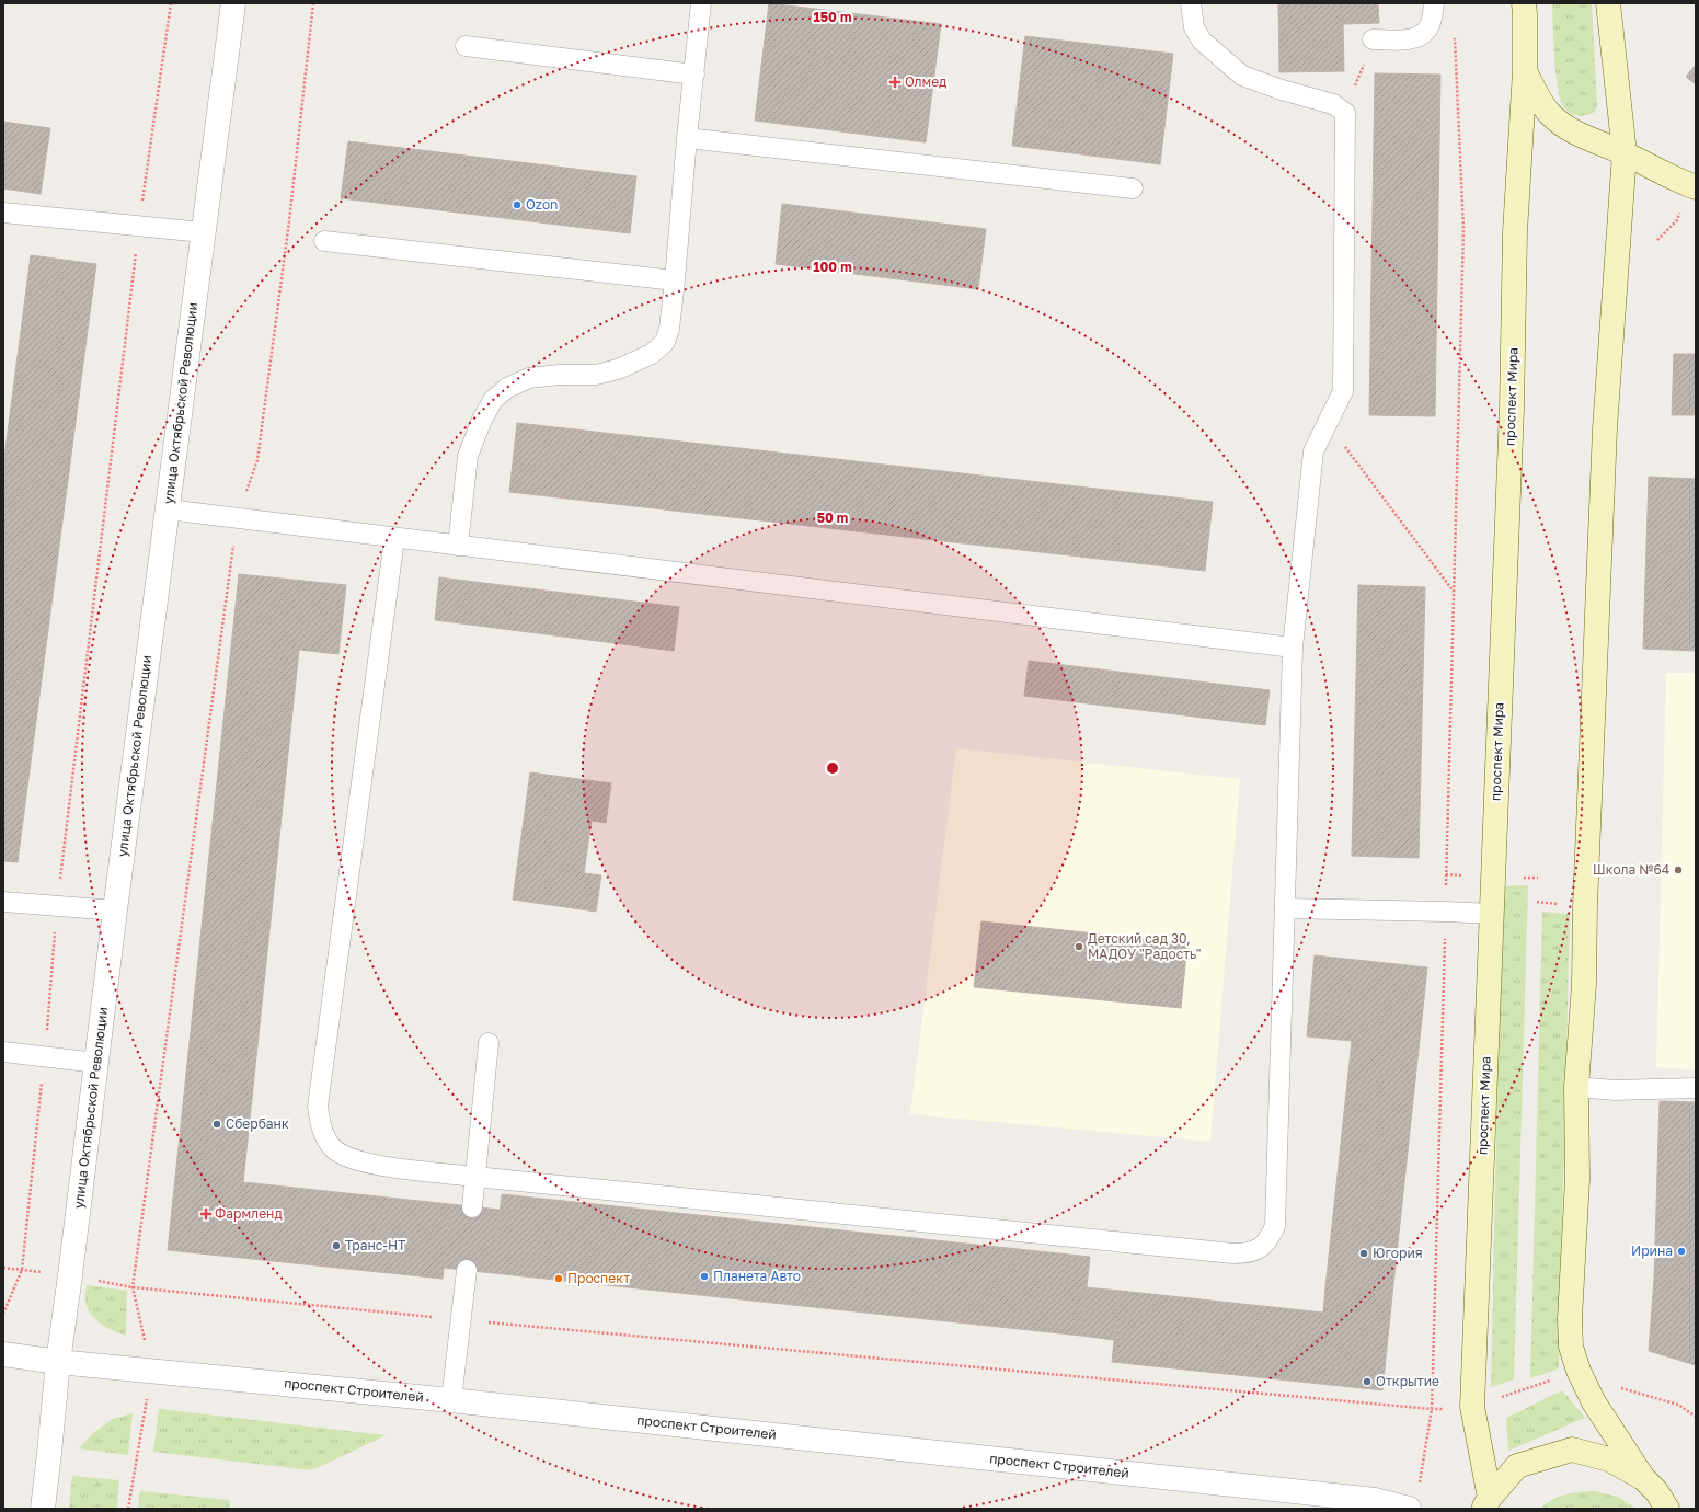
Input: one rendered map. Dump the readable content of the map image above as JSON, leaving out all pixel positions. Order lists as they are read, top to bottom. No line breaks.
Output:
{"streets":{"main road":["проспект Мира"],"street":["улица Октябрьской Революции","проспект Строителей"]},"crossings":[["улица Октябрьской Революции","проспект Строителей"]],"places":{"health":["Олмед","Фармленд"],"other":["Ozon","Школа №64","Детский сад 30, МАДОУ \"Радость\"","Сбербанк","Транс-НТ","Ирина","Югория","Планета Авто","Проспект","Открытие"]},"rings":["150 m","100 m","50 m"]}
